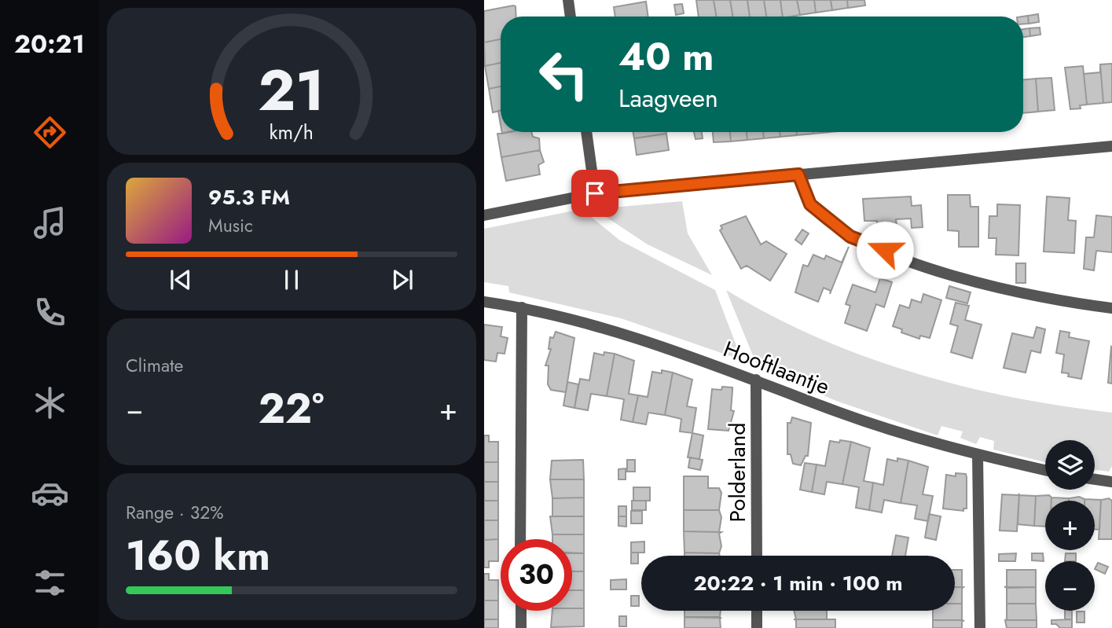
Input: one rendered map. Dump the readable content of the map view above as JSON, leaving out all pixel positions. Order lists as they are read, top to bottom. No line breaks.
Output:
{"streets":{"street":["Hooftlaantje","Polderland"]},"crossings":[["Hooftlaantje","Polderland"]],"page":{"tabs":"20:21","turn":["40 m","Laagveen"],"song":["95.3 FM","Music"],"tile":["Climate",["Range · 32%","160 km"]],"heat":["−","22°","+"],"map_buttons":["+","−"],"limit":"30","trip":"20:22 · 1 min · 100 m","gauge":["21","km/h"]}}
